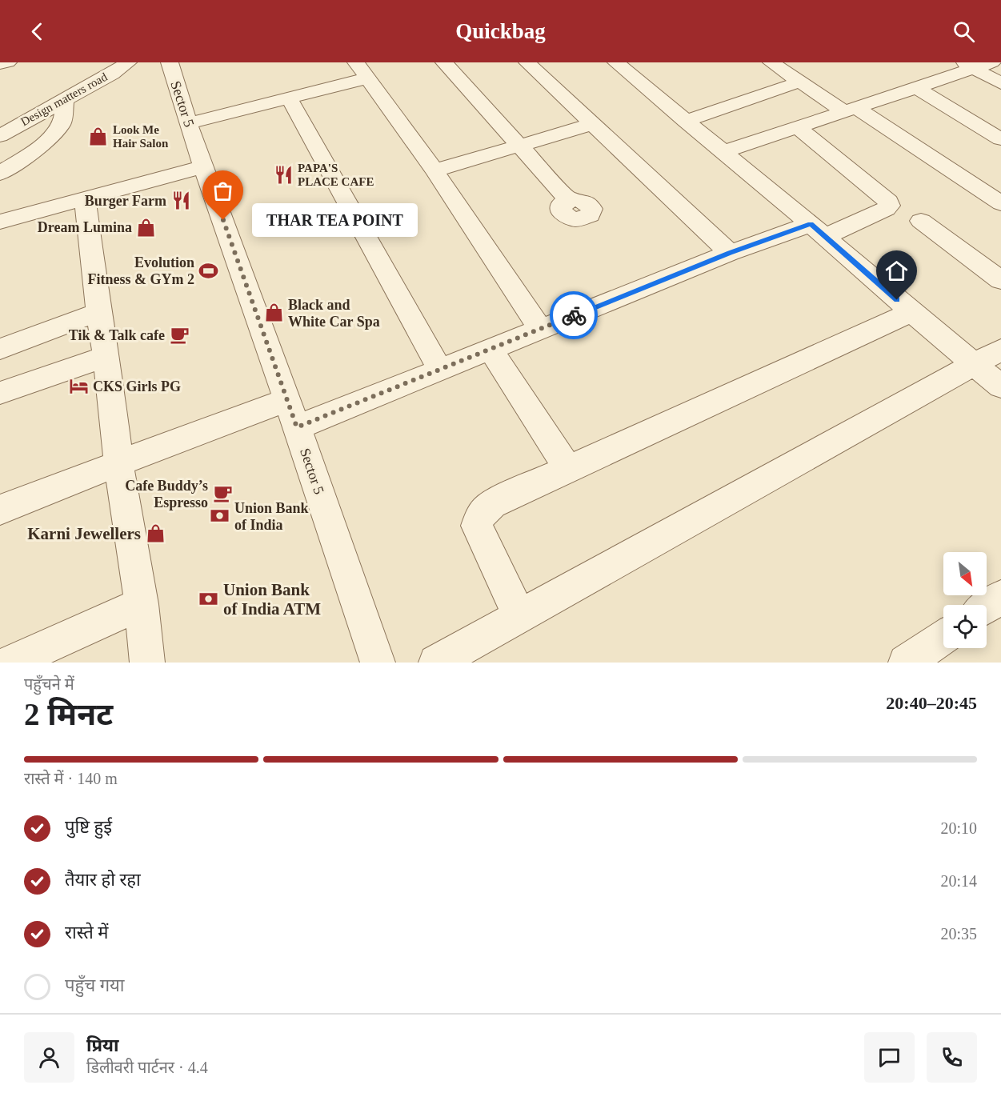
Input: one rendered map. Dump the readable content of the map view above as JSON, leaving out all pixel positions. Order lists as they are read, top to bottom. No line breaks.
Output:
{"streets":{"street":["Design matters road","Sector 5"]},"places":{"shop":["Look Me Hair Salon","Dream Lumina","Black and White Car Spa","Karni Jewellers"],"restaurant":["PAPA'S PLACE CAFE","Burger Farm"],"other":["THAR TEA POINT"],"sports":["Evolution Fitness & GYm 2"],"cafe":["Tik & Talk cafe","Cafe Buddy’s Espresso"],"hotel":["CKS Girls PG"],"bank":["Union Bank of India","Union Bank of India ATM"]},"north":"bottom right","page":{"header":"Quickbag","bubble":"THAR TEA POINT","heading":["2 मिनट","पहुँचने में","20:40–20:45"],"panel":["प्रिया","डिलीवरी पार्टनर · 4.4"],"bar":"रास्ते में · 140 m","list":[["पुष्टि हुई","20:10"],["तैयार हो रहा","20:14"],["रास्ते में","20:35"],"पहुँच गया"]}}
